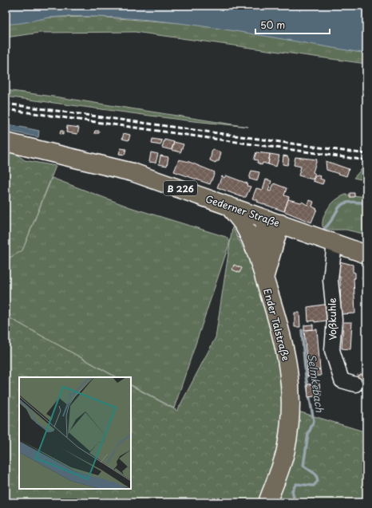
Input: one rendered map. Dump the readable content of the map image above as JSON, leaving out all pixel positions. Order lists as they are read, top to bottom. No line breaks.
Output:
{"streets":{"main road":["B 226","Gederner Straße","Ender Talstraße"],"street":["Voßkuhle"]},"crossings":[["Gederner Straße","Voßkuhle"],["Gederner Straße","Ender Talstraße"]],"water":["Selmkebach"],"scale_bar":"50 m"}
